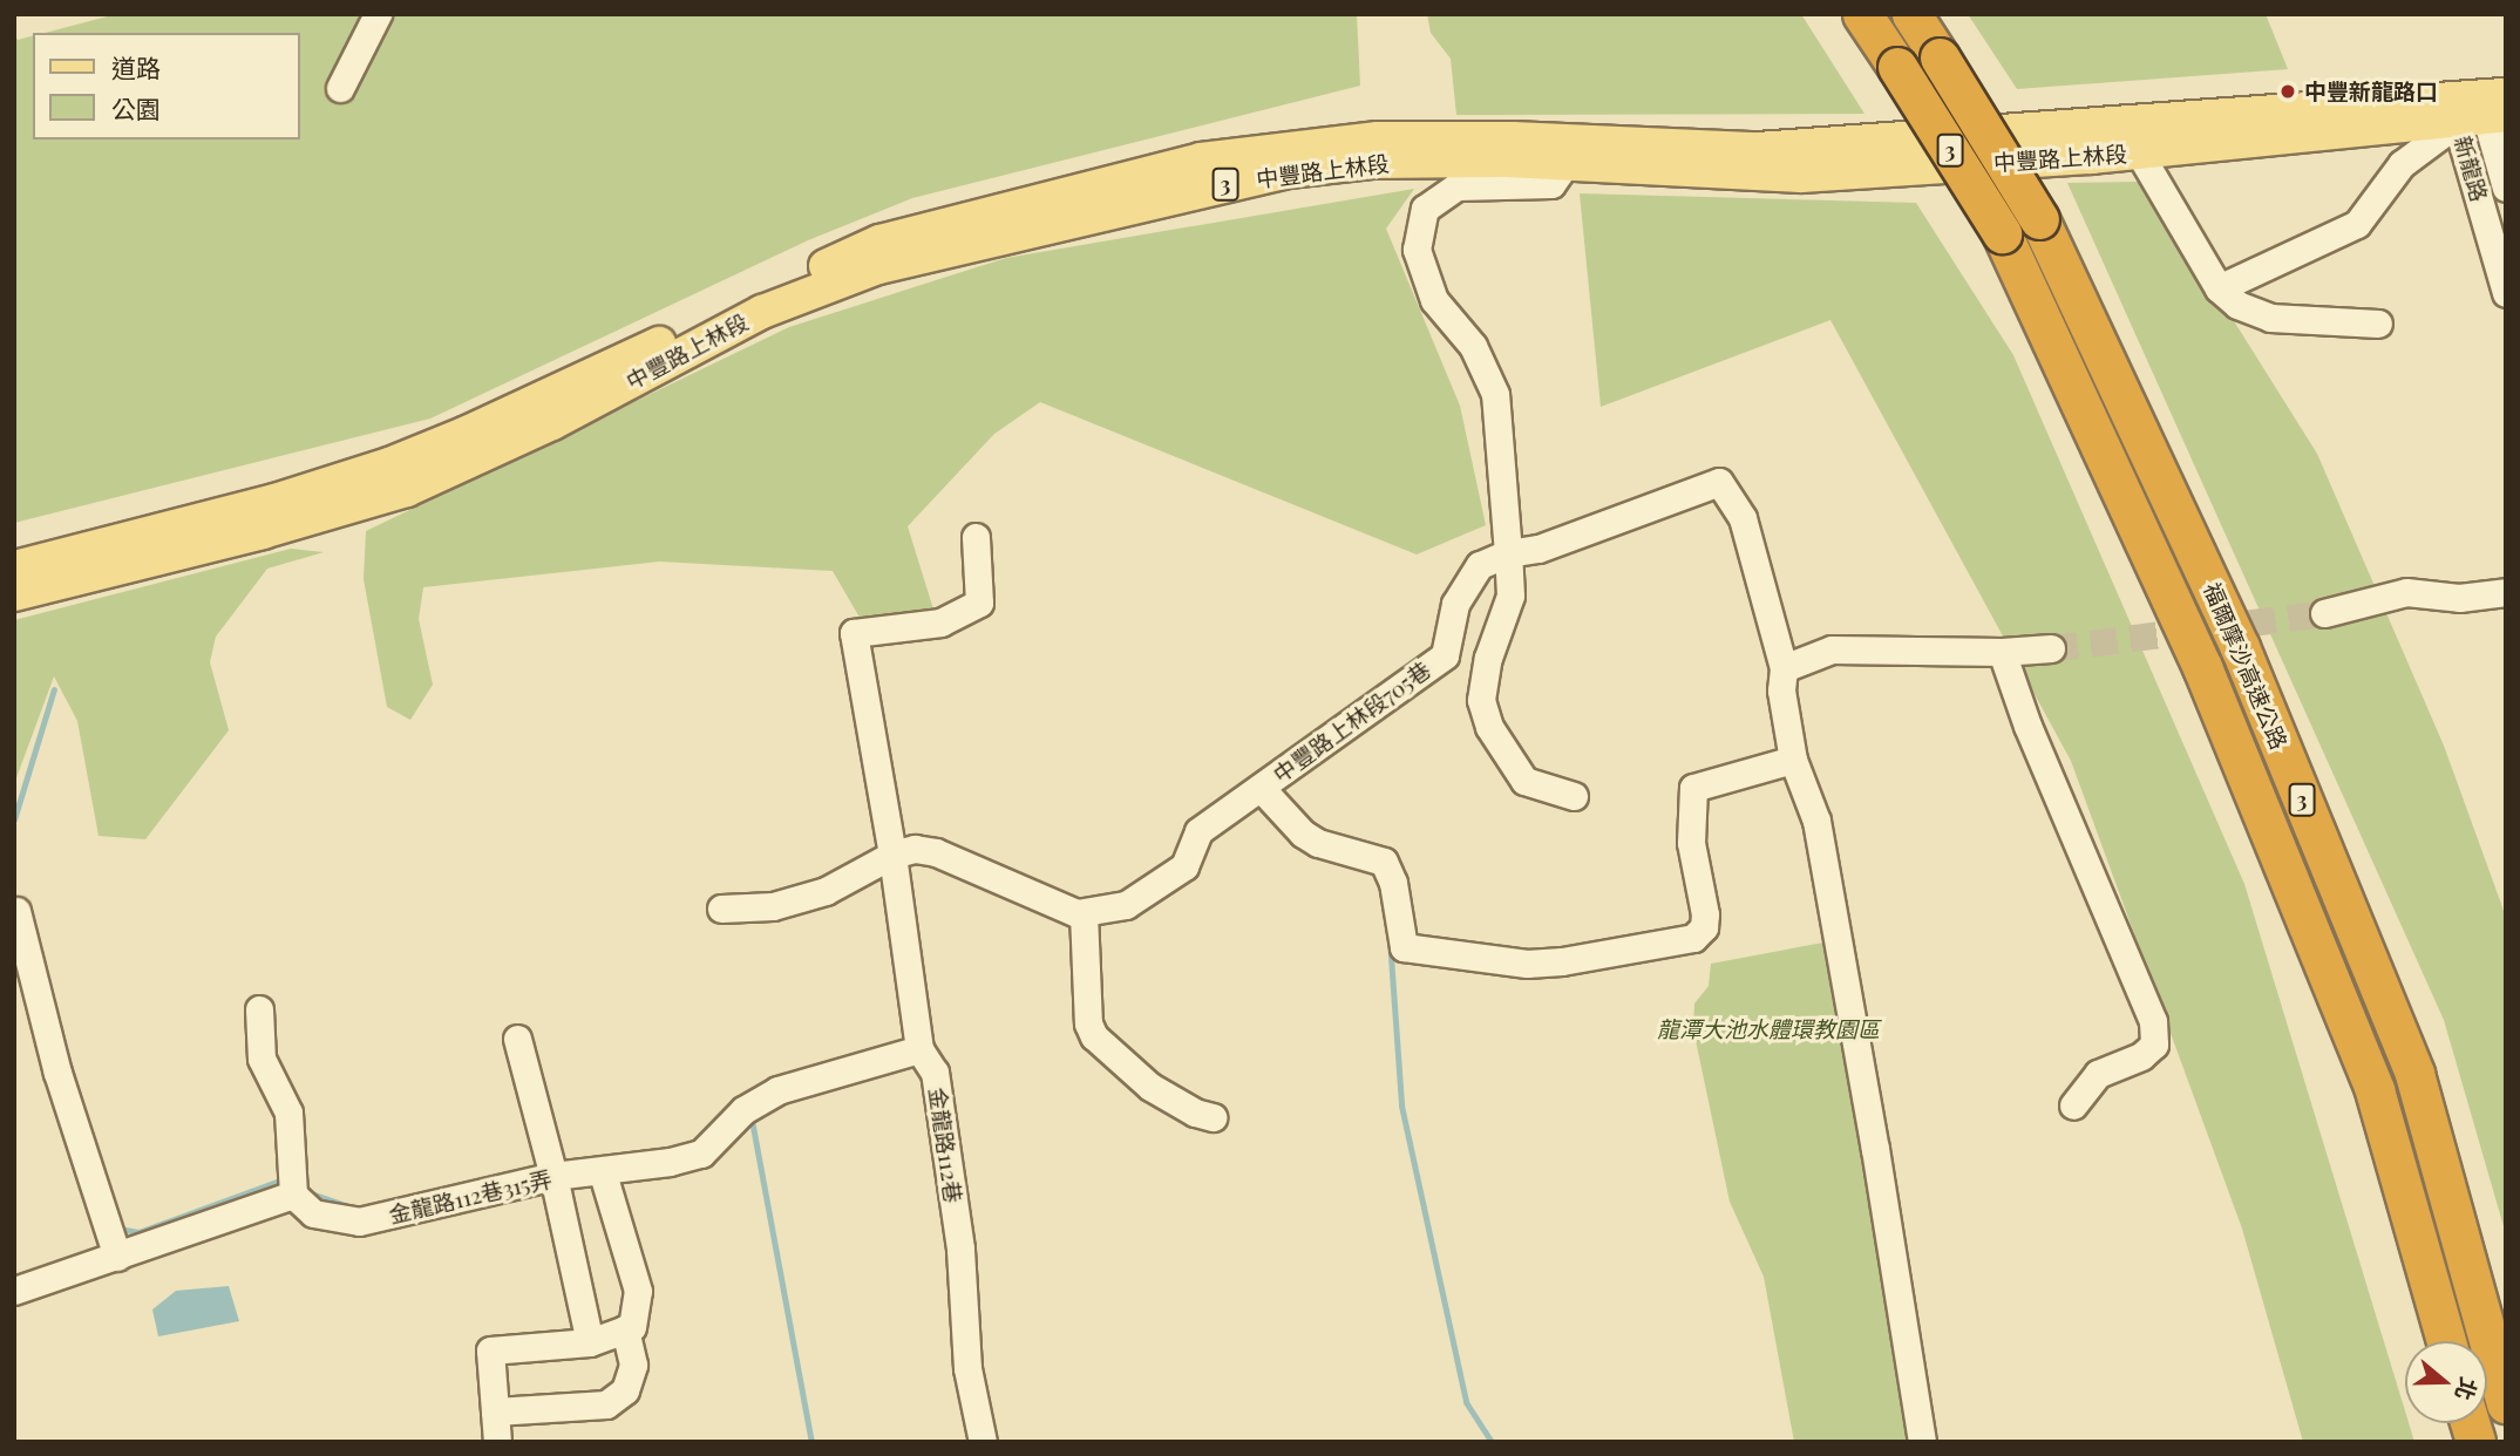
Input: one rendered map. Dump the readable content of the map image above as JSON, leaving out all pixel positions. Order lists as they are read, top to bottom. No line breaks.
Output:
{"streets":{"highway":["3","福爾摩沙高速公路"],"main road":["中豐路上林段"],"street":["新龍路","中豐路上林段705巷","金龍路112巷","金龍路112巷315弄"]},"crossings":[["中豐路上林段","新龍路"],["金龍路112巷","金龍路112巷315弄"]],"parks":["龍潭大池水體環教園區"],"places":["中豐新龍路口"],"legend":["道路","公園"],"north":"right"}
